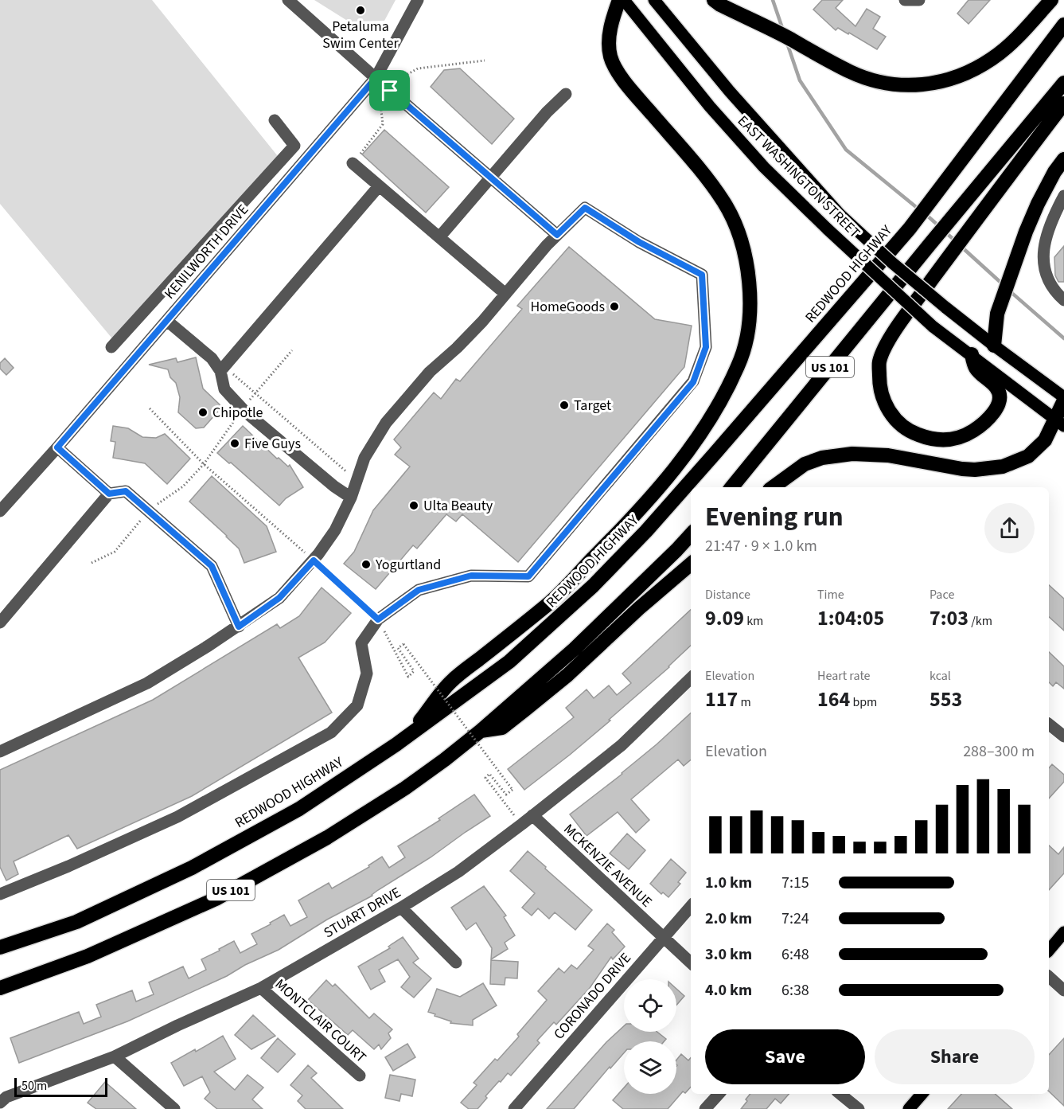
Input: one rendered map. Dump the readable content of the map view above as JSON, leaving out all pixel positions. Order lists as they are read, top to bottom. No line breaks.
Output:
{"streets":{"highway":["REDWOOD HIGHWAY","US 101"],"main road":["EAST WASHINGTON STREET"],"street":["KENILWORTH DRIVE","MCKENZIE AVENUE","STUART DRIVE","CORONADO DRIVE","MONTCLAIR COURT"]},"crossings":[["MCKENZIE AVENUE","STUART DRIVE"],["MCKENZIE AVENUE","CORONADO DRIVE"],["STUART DRIVE","MONTCLAIR COURT"]],"places":["Petaluma Swim Center","HomeGoods","Target","Chipotle","Five Guys","Ulta Beauty","Yogurtland"],"scale_bar":"50 m","page":{"heading":["Evening run","21:47 · 9 × 1.0 km"],"stats":[["Distance","9.09 km"],["Time","1:04:05"],["Pace","7:03 /km"],["Elevation","117 m"],["Heart rate","164 bpm"],["kcal","553"]],"chart":["Elevation","288–300 m"],"list":[{"name":"1.0 km","note":"7:15"},{"name":"2.0 km","note":"7:24"},{"name":"3.0 km","note":"6:48"},{"name":"4.0 km","note":"6:38"}],"buttons":["Save","Share"],"scale":"50 m"}}
